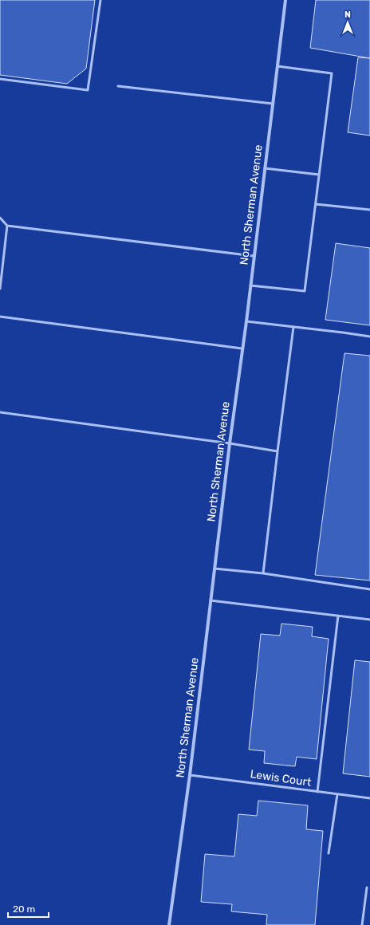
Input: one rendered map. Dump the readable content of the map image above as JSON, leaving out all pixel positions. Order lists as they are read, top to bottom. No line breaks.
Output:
{"streets":{"street":["North Sherman Avenue"],"lane":["Lewis Court"]},"crossings":[["North Sherman Avenue","Lewis Court"]],"scale_bar":"20 m","north":"top"}
